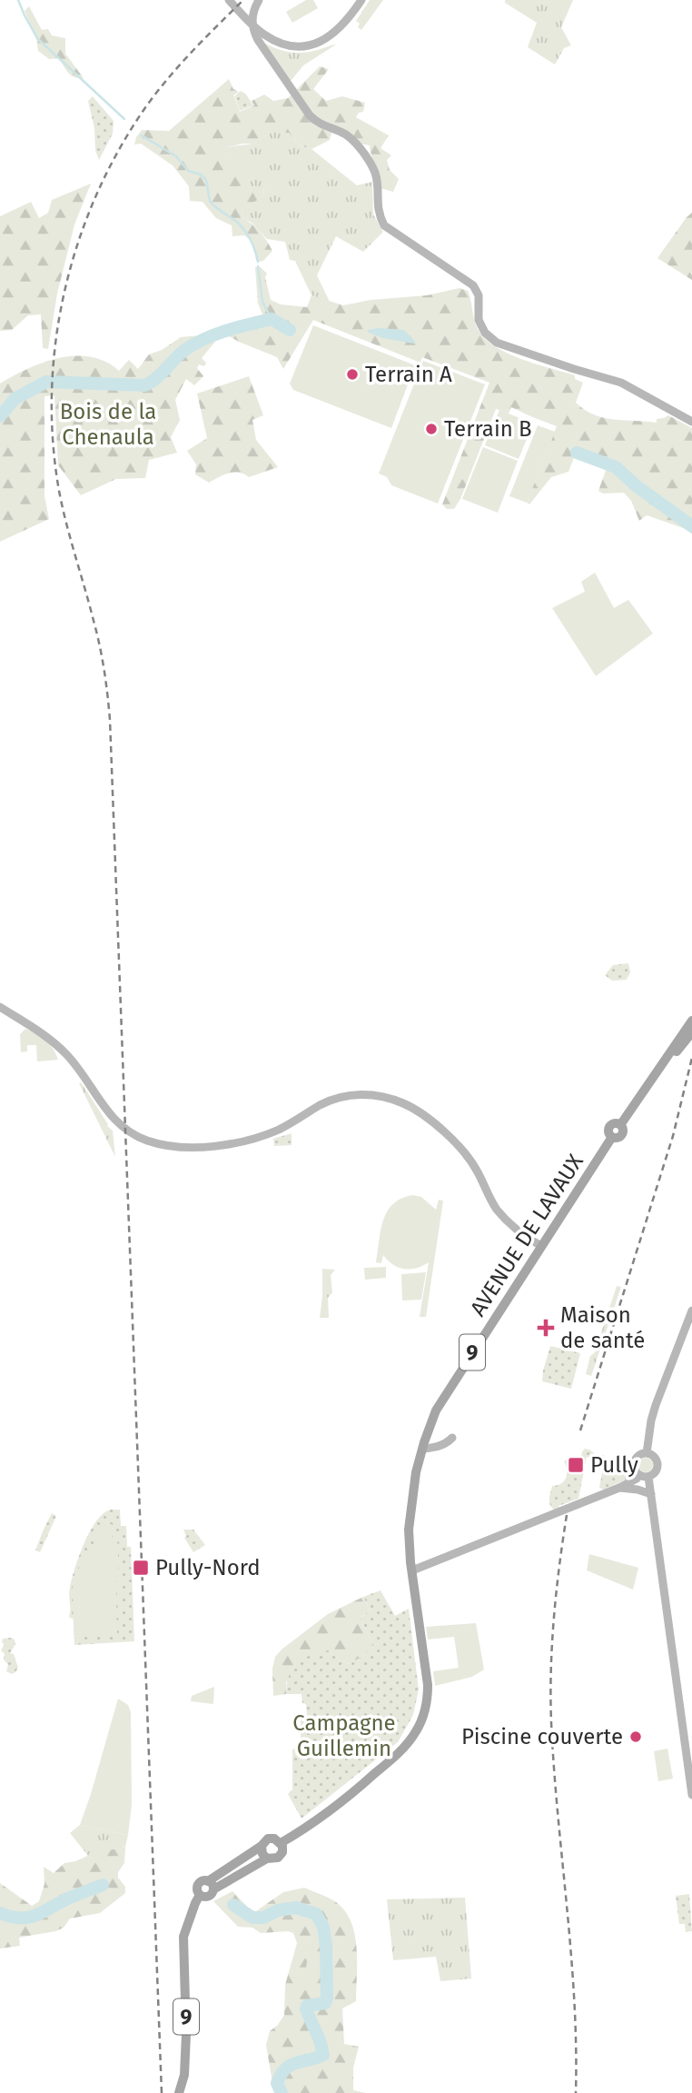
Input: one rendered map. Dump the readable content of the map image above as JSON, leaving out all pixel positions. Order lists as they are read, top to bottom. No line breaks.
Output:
{"streets":{"main road":["AVENUE DE LAVAUX","9"]},"parks":["Bois de la Chenaula","Campagne Guillemin"],"places":{"other":["Terrain A","Terrain B","Piscine couverte"],"health":["Maison de santé"],"transit":["Pully","Pully-Nord"]}}
